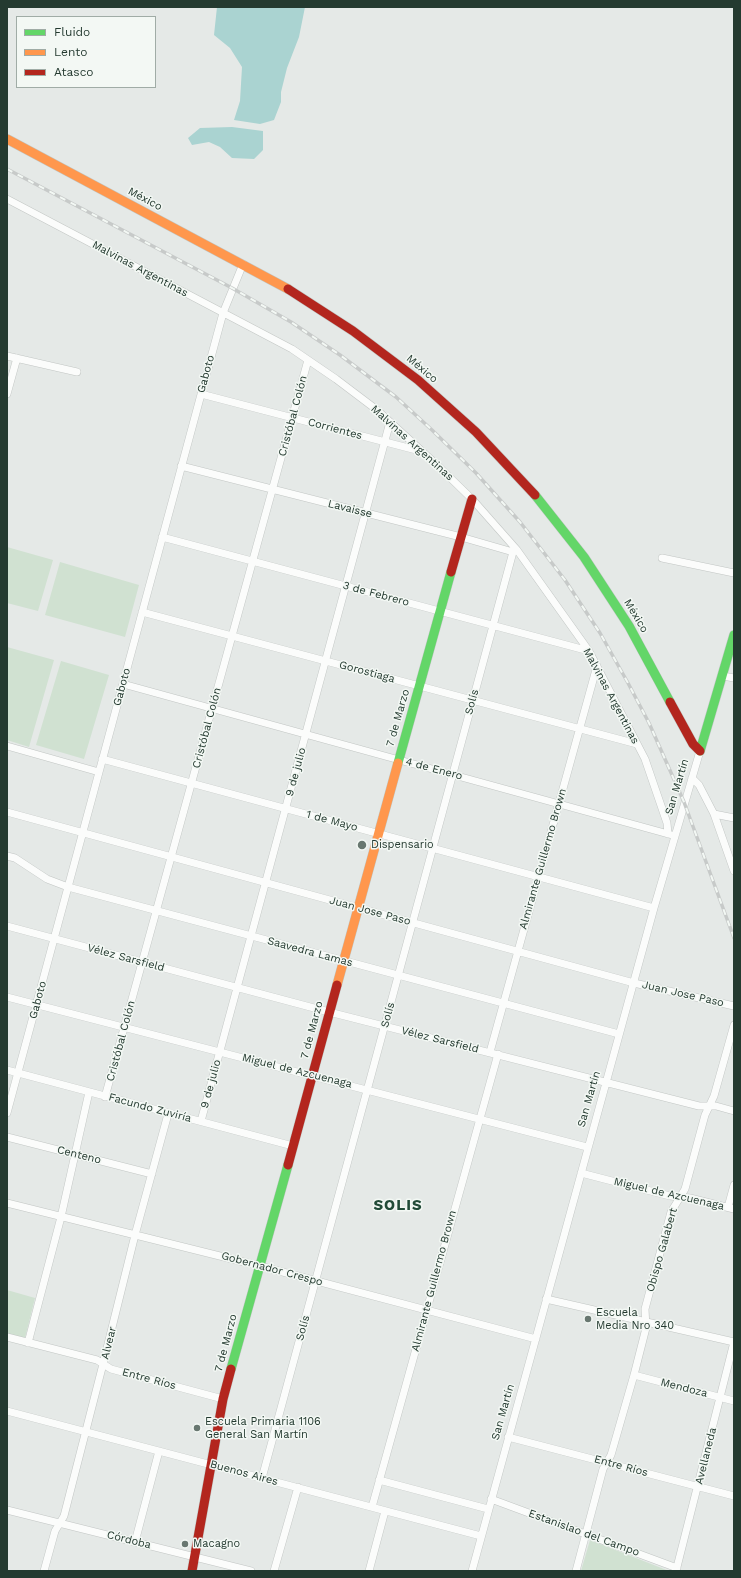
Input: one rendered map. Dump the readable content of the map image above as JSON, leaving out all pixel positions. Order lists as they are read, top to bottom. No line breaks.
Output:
{"streets":{"street":["México","Malvinas Argentinas","Gaboto","Cristóbal Colón","Corrientes","Lavaisse","3 de Febrero","Gorostiaga","Solís","7 de Marzo","4 de Enero","9 de julio","San Martín","1 de Mayo","Almirante Guillermo Brown","Juan Jose Paso","Saavedra Lamas","Vélez Sarsfield","Miguel de Azcuenaga","Facundo Zuviría","Centeno","Obispo Galabert","Gobernador Crespo","Alvear","Entre Ríos","Mendoza","Avellaneda","Buenos Aires","Estanislao del Campo","Córdoba"]},"crossings":[["México","Gaboto"],["México","San Martín"],["Malvinas Argentinas","Gaboto"],["Malvinas Argentinas","Cristóbal Colón"],["Malvinas Argentinas","Corrientes"],["Malvinas Argentinas","Lavaisse"],["Malvinas Argentinas","3 de Febrero"],["Malvinas Argentinas","Gorostiaga"],["Malvinas Argentinas","Solís"],["Malvinas Argentinas","7 de Marzo"],["Malvinas Argentinas","4 de Enero"],["Malvinas Argentinas","9 de julio"],["Malvinas Argentinas","San Martín"],["Malvinas Argentinas","Almirante Guillermo Brown"],["Gaboto","Corrientes"],["Gaboto","Lavaisse"],["Gaboto","3 de Febrero"],["Gaboto","Gorostiaga"],["Gaboto","4 de Enero"],["Gaboto","1 de Mayo"],["Gaboto","Juan Jose Paso"],["Gaboto","Saavedra Lamas"],["Gaboto","Vélez Sarsfield"],["Gaboto","Miguel de Azcuenaga"],["Gaboto","Facundo Zuviría"],["Cristóbal Colón","Corrientes"],["Cristóbal Colón","Lavaisse"],["Cristóbal Colón","3 de Febrero"],["Cristóbal Colón","Gorostiaga"],["Cristóbal Colón","4 de Enero"],["Cristóbal Colón","1 de Mayo"],["Cristóbal Colón","Juan Jose Paso"],["Cristóbal Colón","Saavedra Lamas"],["Cristóbal Colón","Vélez Sarsfield"],["Cristóbal Colón","Miguel de Azcuenaga"],["Cristóbal Colón","Facundo Zuviría"],["Corrientes","9 de julio"],["Lavaisse","Solís"],["Lavaisse","7 de Marzo"],["Lavaisse","9 de julio"],["3 de Febrero","Solís"],["3 de Febrero","7 de Marzo"],["3 de Febrero","9 de julio"],["Gorostiaga","Solís"],["Gorostiaga","7 de Marzo"],["Gorostiaga","9 de julio"],["Gorostiaga","Almirante Guillermo Brown"],["Solís","4 de Enero"],["Solís","1 de Mayo"],["Solís","Juan Jose Paso"],["Solís","Saavedra Lamas"],["Solís","Vélez Sarsfield"],["Solís","Miguel de Azcuenaga"],["Solís","Gobernador Crespo"],["Solís","Buenos Aires"],["7 de Marzo","4 de Enero"],["7 de Marzo","1 de Mayo"],["7 de Marzo","Juan Jose Paso"],["7 de Marzo","Saavedra Lamas"],["7 de Marzo","Vélez Sarsfield"],["7 de Marzo","Miguel de Azcuenaga"],["7 de Marzo","Facundo Zuviría"],["7 de Marzo","Gobernador Crespo"],["7 de Marzo","Entre Ríos"],["7 de Marzo","Buenos Aires"],["7 de Marzo","Córdoba"],["4 de Enero","9 de julio"],["4 de Enero","San Martín"],["4 de Enero","Almirante Guillermo Brown"],["9 de julio","1 de Mayo"],["9 de julio","Juan Jose Paso"],["9 de julio","Saavedra Lamas"],["9 de julio","Vélez Sarsfield"],["9 de julio","Miguel de Azcuenaga"],["9 de julio","Facundo Zuviría"],["San Martín","1 de Mayo"],["San Martín","Juan Jose Paso"],["San Martín","Saavedra Lamas"],["San Martín","Vélez Sarsfield"],["San Martín","Miguel de Azcuenaga"],["San Martín","Gobernador Crespo"],["San Martín","Entre Ríos"],["San Martín","Buenos Aires"],["San Martín","Estanislao del Campo"],["1 de Mayo","Almirante Guillermo Brown"],["Almirante Guillermo Brown","Juan Jose Paso"],["Almirante Guillermo Brown","Saavedra Lamas"],["Almirante Guillermo Brown","Vélez Sarsfield"],["Almirante Guillermo Brown","Miguel de Azcuenaga"],["Almirante Guillermo Brown","Gobernador Crespo"],["Almirante Guillermo Brown","Buenos Aires"],["Vélez Sarsfield","Obispo Galabert"],["Miguel de Azcuenaga","Obispo Galabert"],["Facundo Zuviría","Alvear"],["Centeno","Alvear"],["Obispo Galabert","Entre Ríos"],["Obispo Galabert","Mendoza"],["Obispo Galabert","Estanislao del Campo"],["Gobernador Crespo","Alvear"],["Alvear","Entre Ríos"],["Alvear","Buenos Aires"],["Alvear","Córdoba"],["Entre Ríos","Avellaneda"],["Mendoza","Avellaneda"],["Avellaneda","Estanislao del Campo"]],"districts":["SOLIS"],"places":["Dispensario","Escuela Media Nro 340","Escuela Primaria 1106 General San Martín","Macagno"],"legend":["Fluido","Lento","Atasco"]}
